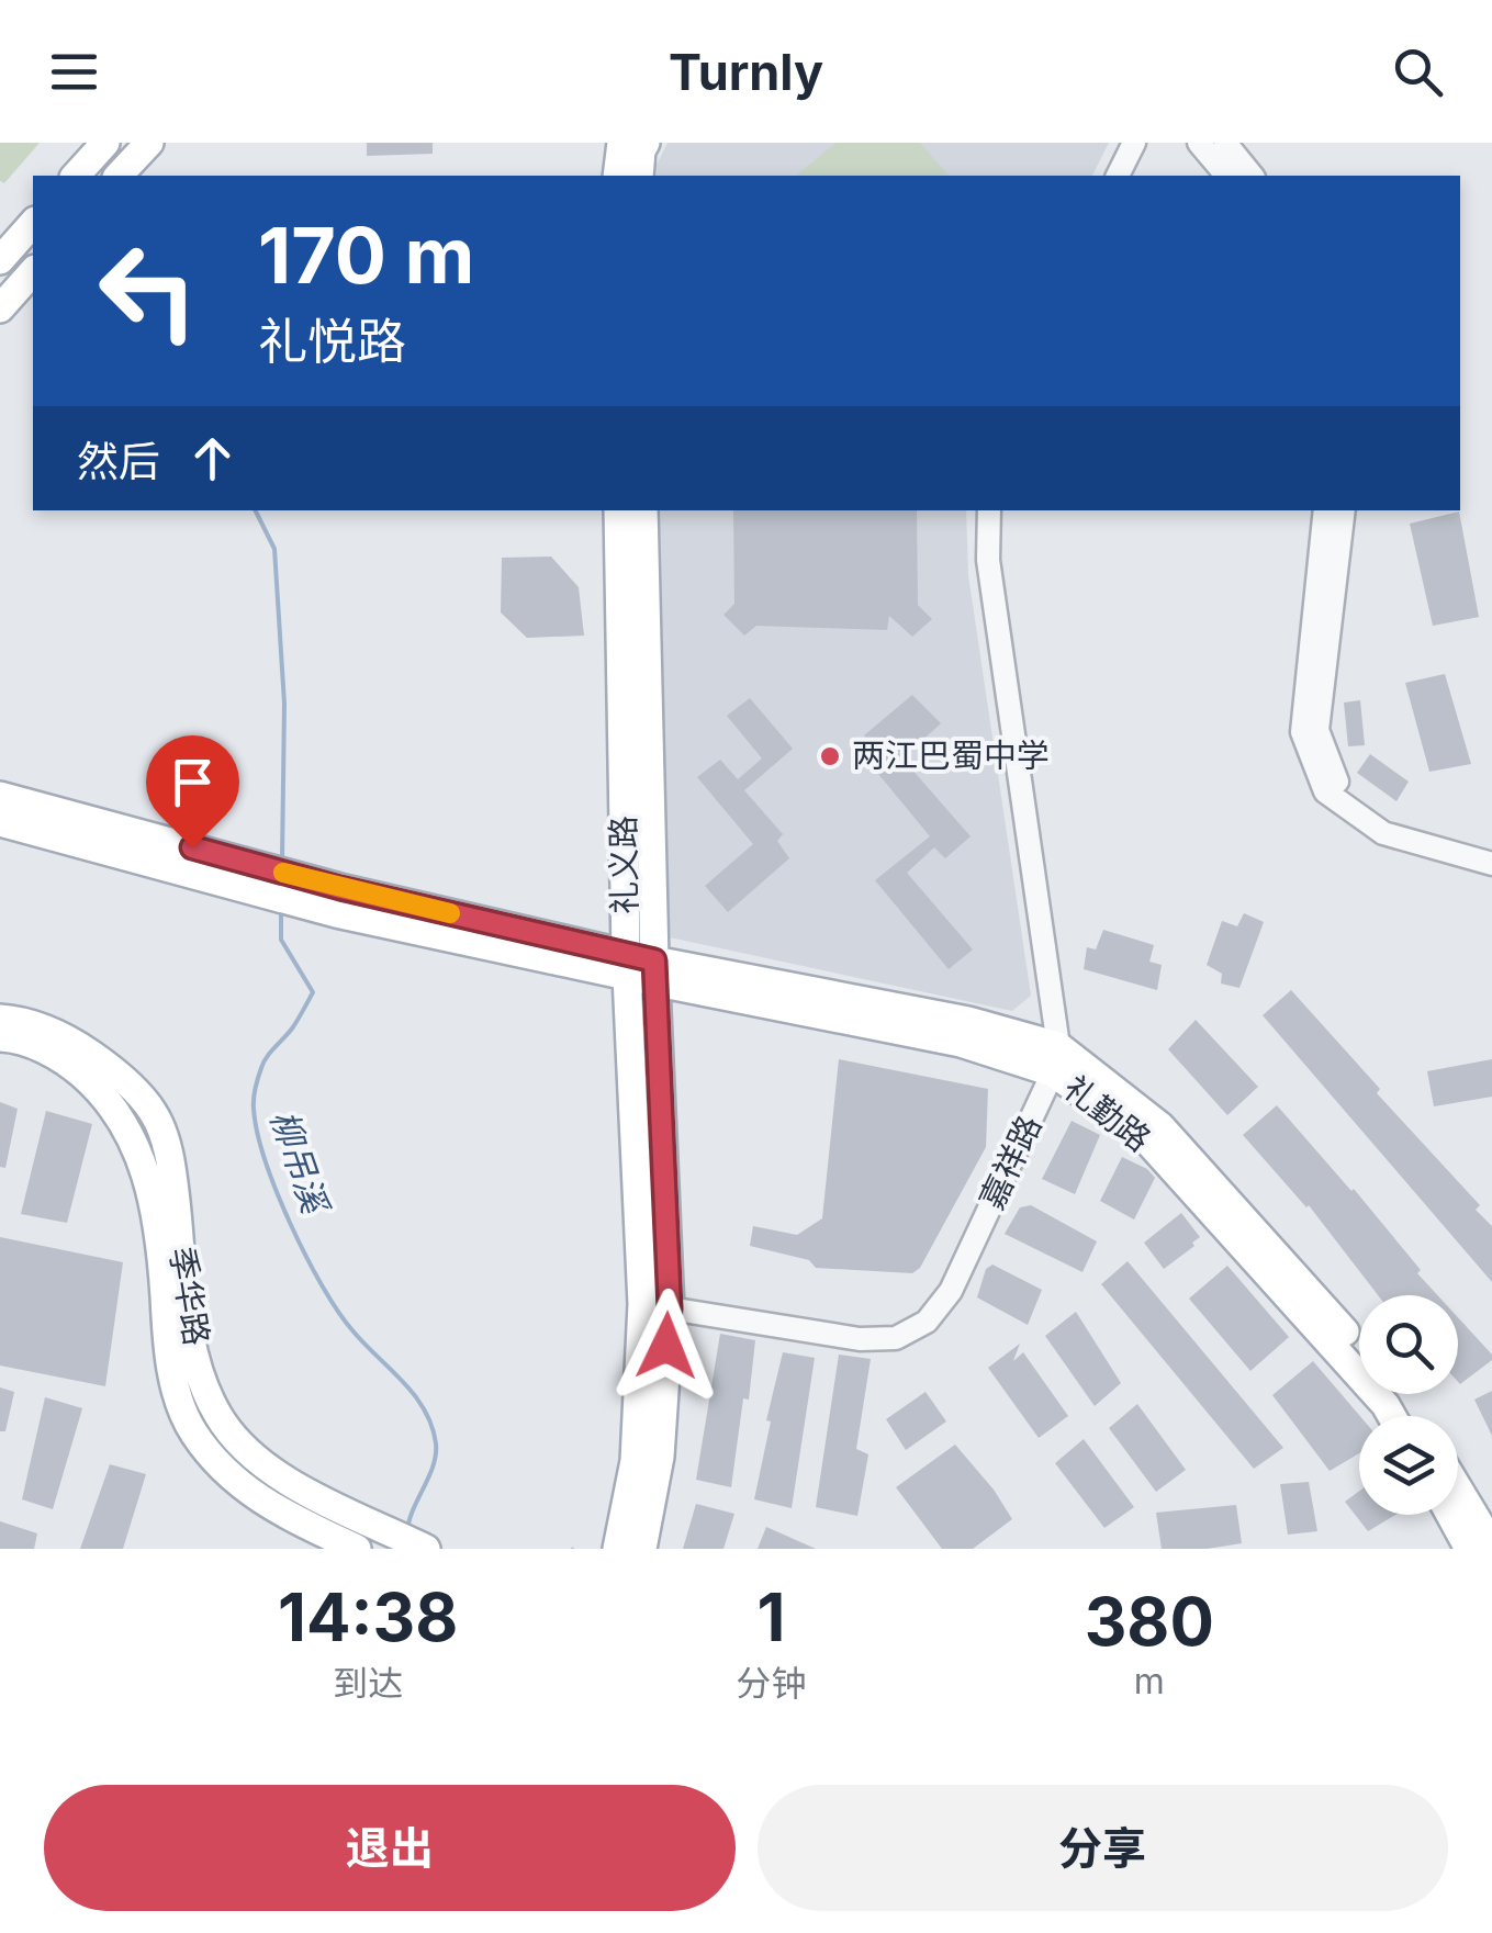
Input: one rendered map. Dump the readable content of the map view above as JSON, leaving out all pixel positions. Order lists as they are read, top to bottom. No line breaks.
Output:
{"streets":{"main road":["礼义路","礼勤路","季华路"],"street":["嘉祥路"]},"crossings":[["礼义路","礼勤路"],["礼义路","嘉祥路"],["礼勤路","嘉祥路"]],"water":["柳吊溪"],"places":["两江巴蜀中学"],"page":{"header":"Turnly","turn":["170 m","礼悦路"],"then":"然后","eta":["14:38","到达","1","分钟","380","m"],"buttons":["退出","分享"]}}
